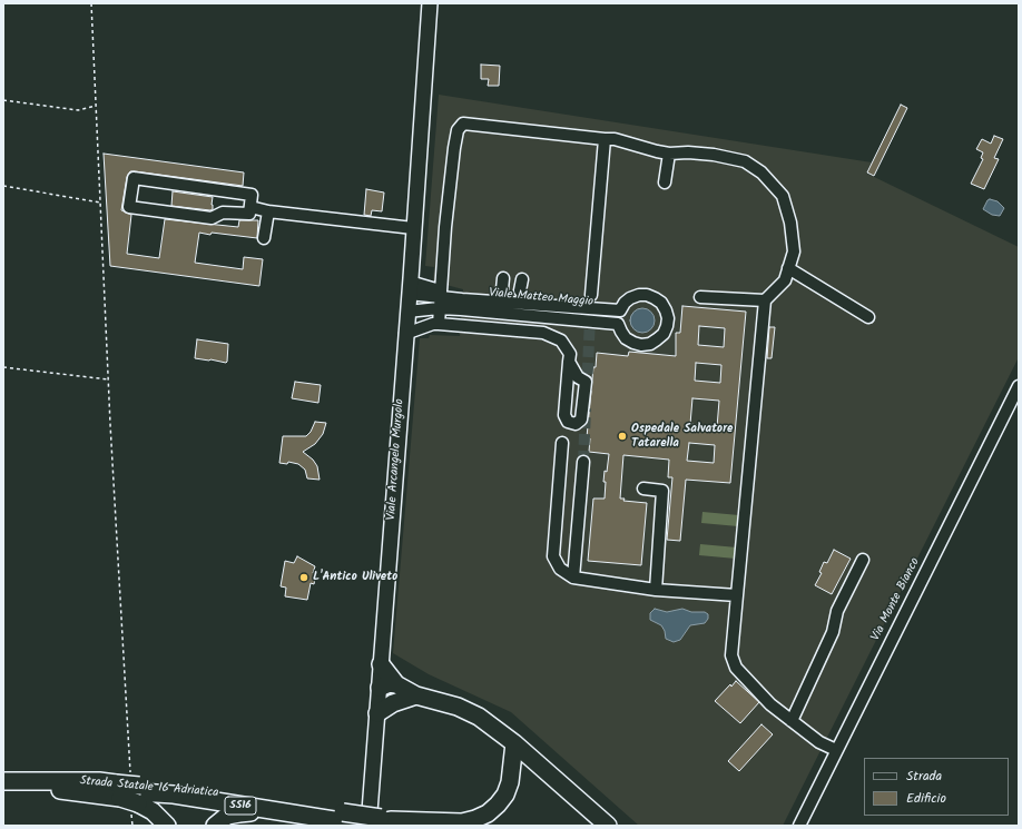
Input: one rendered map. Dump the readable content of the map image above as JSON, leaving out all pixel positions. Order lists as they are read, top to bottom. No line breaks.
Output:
{"streets":{"highway":["Strada Statale 16 Adriatica","SS16"],"main road":["Viale Arcangelo Murgolo"],"street":["Viale Matteo Maggio","Via Monte Bianco"]},"places":["Ospedale Salvatore Tatarella","L'Antico Uliveto"],"legend":["Strada","Edificio"]}
